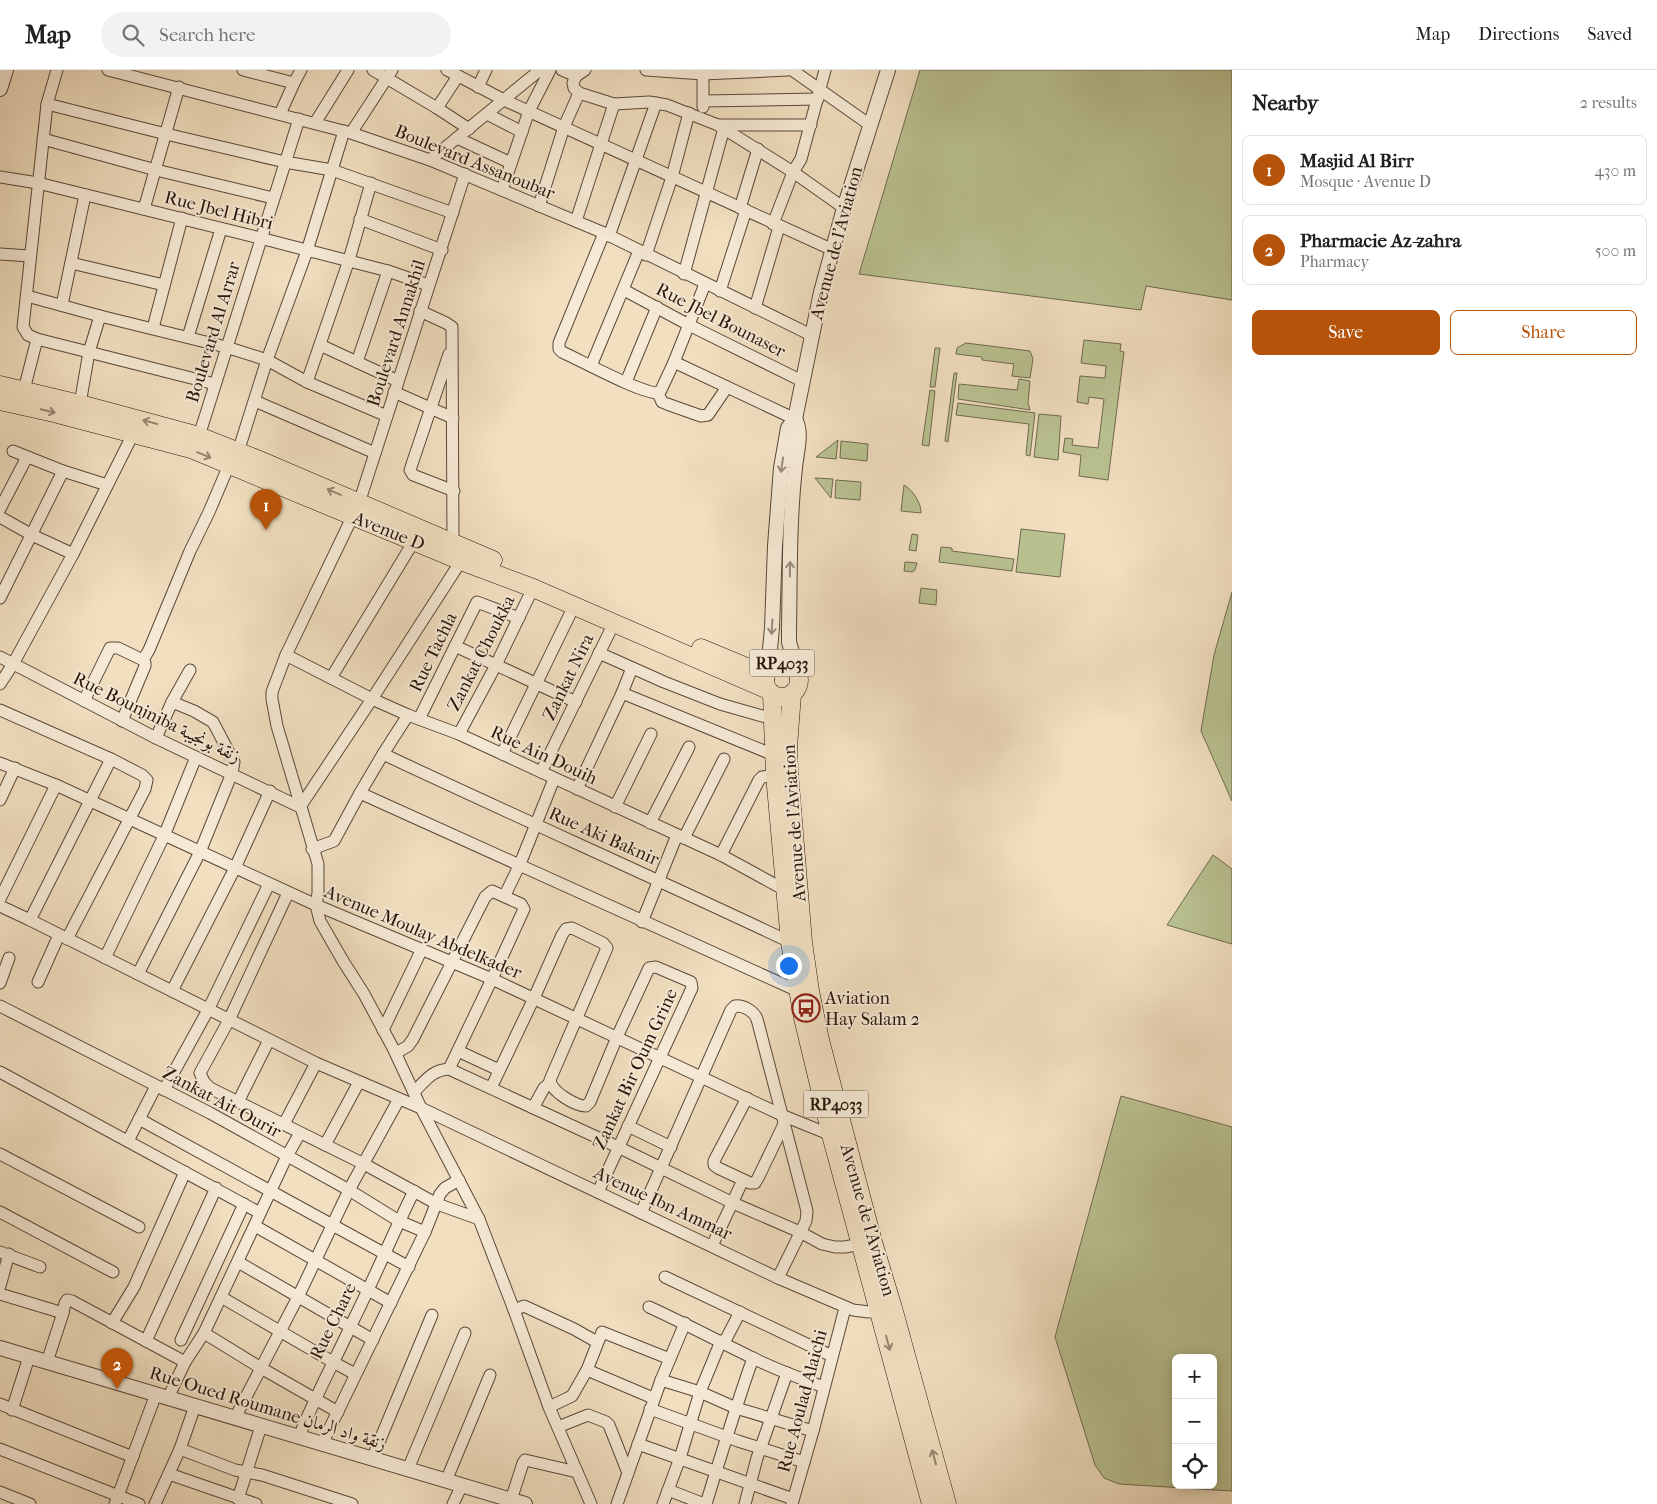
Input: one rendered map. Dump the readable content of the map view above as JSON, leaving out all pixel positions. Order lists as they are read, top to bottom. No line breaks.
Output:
{"streets":{"main road":["Avenue de l'Aviation","Avenue D","RP4033"],"street":["Boulevard Assanoubar","Rue Jbel Hibri","Rue Jbel Bounaser","Boulevard Al Arrar","Boulevard Annakhil","Rue Tachla","Zankat Choukka","Zankat Nira","Rue Bounjniba زنقة بونجيبة","Rue Ain Douih","Rue Aki Baknir","Avenue Moulay Abdelkader","Zankat Bir Oum Grine","Zankat Ait Ourir","Avenue Ibn Ammar","Rue Chare","Rue Aoulad Alaichi","Rue Oued Roumane زنقة واد الرمان"]},"crossings":[["Boulevard Assanoubar","Avenue de l'Aviation"],["Boulevard Assanoubar","Boulevard Al Arrar"],["Boulevard Assanoubar","Boulevard Annakhil"],["Rue Jbel Hibri","Boulevard Al Arrar"],["Rue Jbel Hibri","Boulevard Annakhil"],["Avenue de l'Aviation","Rue Jbel Bounaser"],["Avenue de l'Aviation","Avenue D"],["Avenue de l'Aviation","RP4033"],["Avenue de l'Aviation","Rue Ain Douih"],["Avenue de l'Aviation","Rue Aki Baknir"],["Avenue de l'Aviation","Avenue Moulay Abdelkader"],["Avenue de l'Aviation","Avenue Ibn Ammar"],["Boulevard Al Arrar","Avenue D"],["Boulevard Annakhil","Avenue D"],["Boulevard Annakhil","Rue Bounjniba زنقة بونجيبة"],["Boulevard Annakhil","Rue Ain Douih"],["Boulevard Annakhil","Avenue Moulay Abdelkader"],["Avenue D","Zankat Choukka"],["Avenue D","RP4033"],["Avenue D","Zankat Nira"],["Rue Tachla","Zankat Choukka"],["Rue Tachla","Rue Ain Douih"],["Zankat Choukka","Rue Ain Douih"],["Zankat Nira","Rue Ain Douih"],["Avenue Moulay Abdelkader","Zankat Bir Oum Grine"],["Zankat Bir Oum Grine","Avenue Ibn Ammar"],["Zankat Ait Ourir","Rue Chare"],["Avenue Ibn Ammar","Rue Aoulad Alaichi"],["Rue Chare","Rue Oued Roumane زنقة واد الرمان"]],"places":{"bus stop":["Aviation Hay Salam 2"]},"page":{"header":"Map","search":"Search here","nav":["Map","Directions","Saved"],"heading":["Nearby","2 results"],"list":[{"mark":"1","name":"Masjid Al Birr","note":"Mosque · Avenue D","value":"430 m"},{"mark":"2","name":"Pharmacie Az-zahra","note":"Pharmacy","value":"500 m"}],"buttons":["Save","Share"],"pins":["1","2"],"map_buttons":["+","−"]}}
